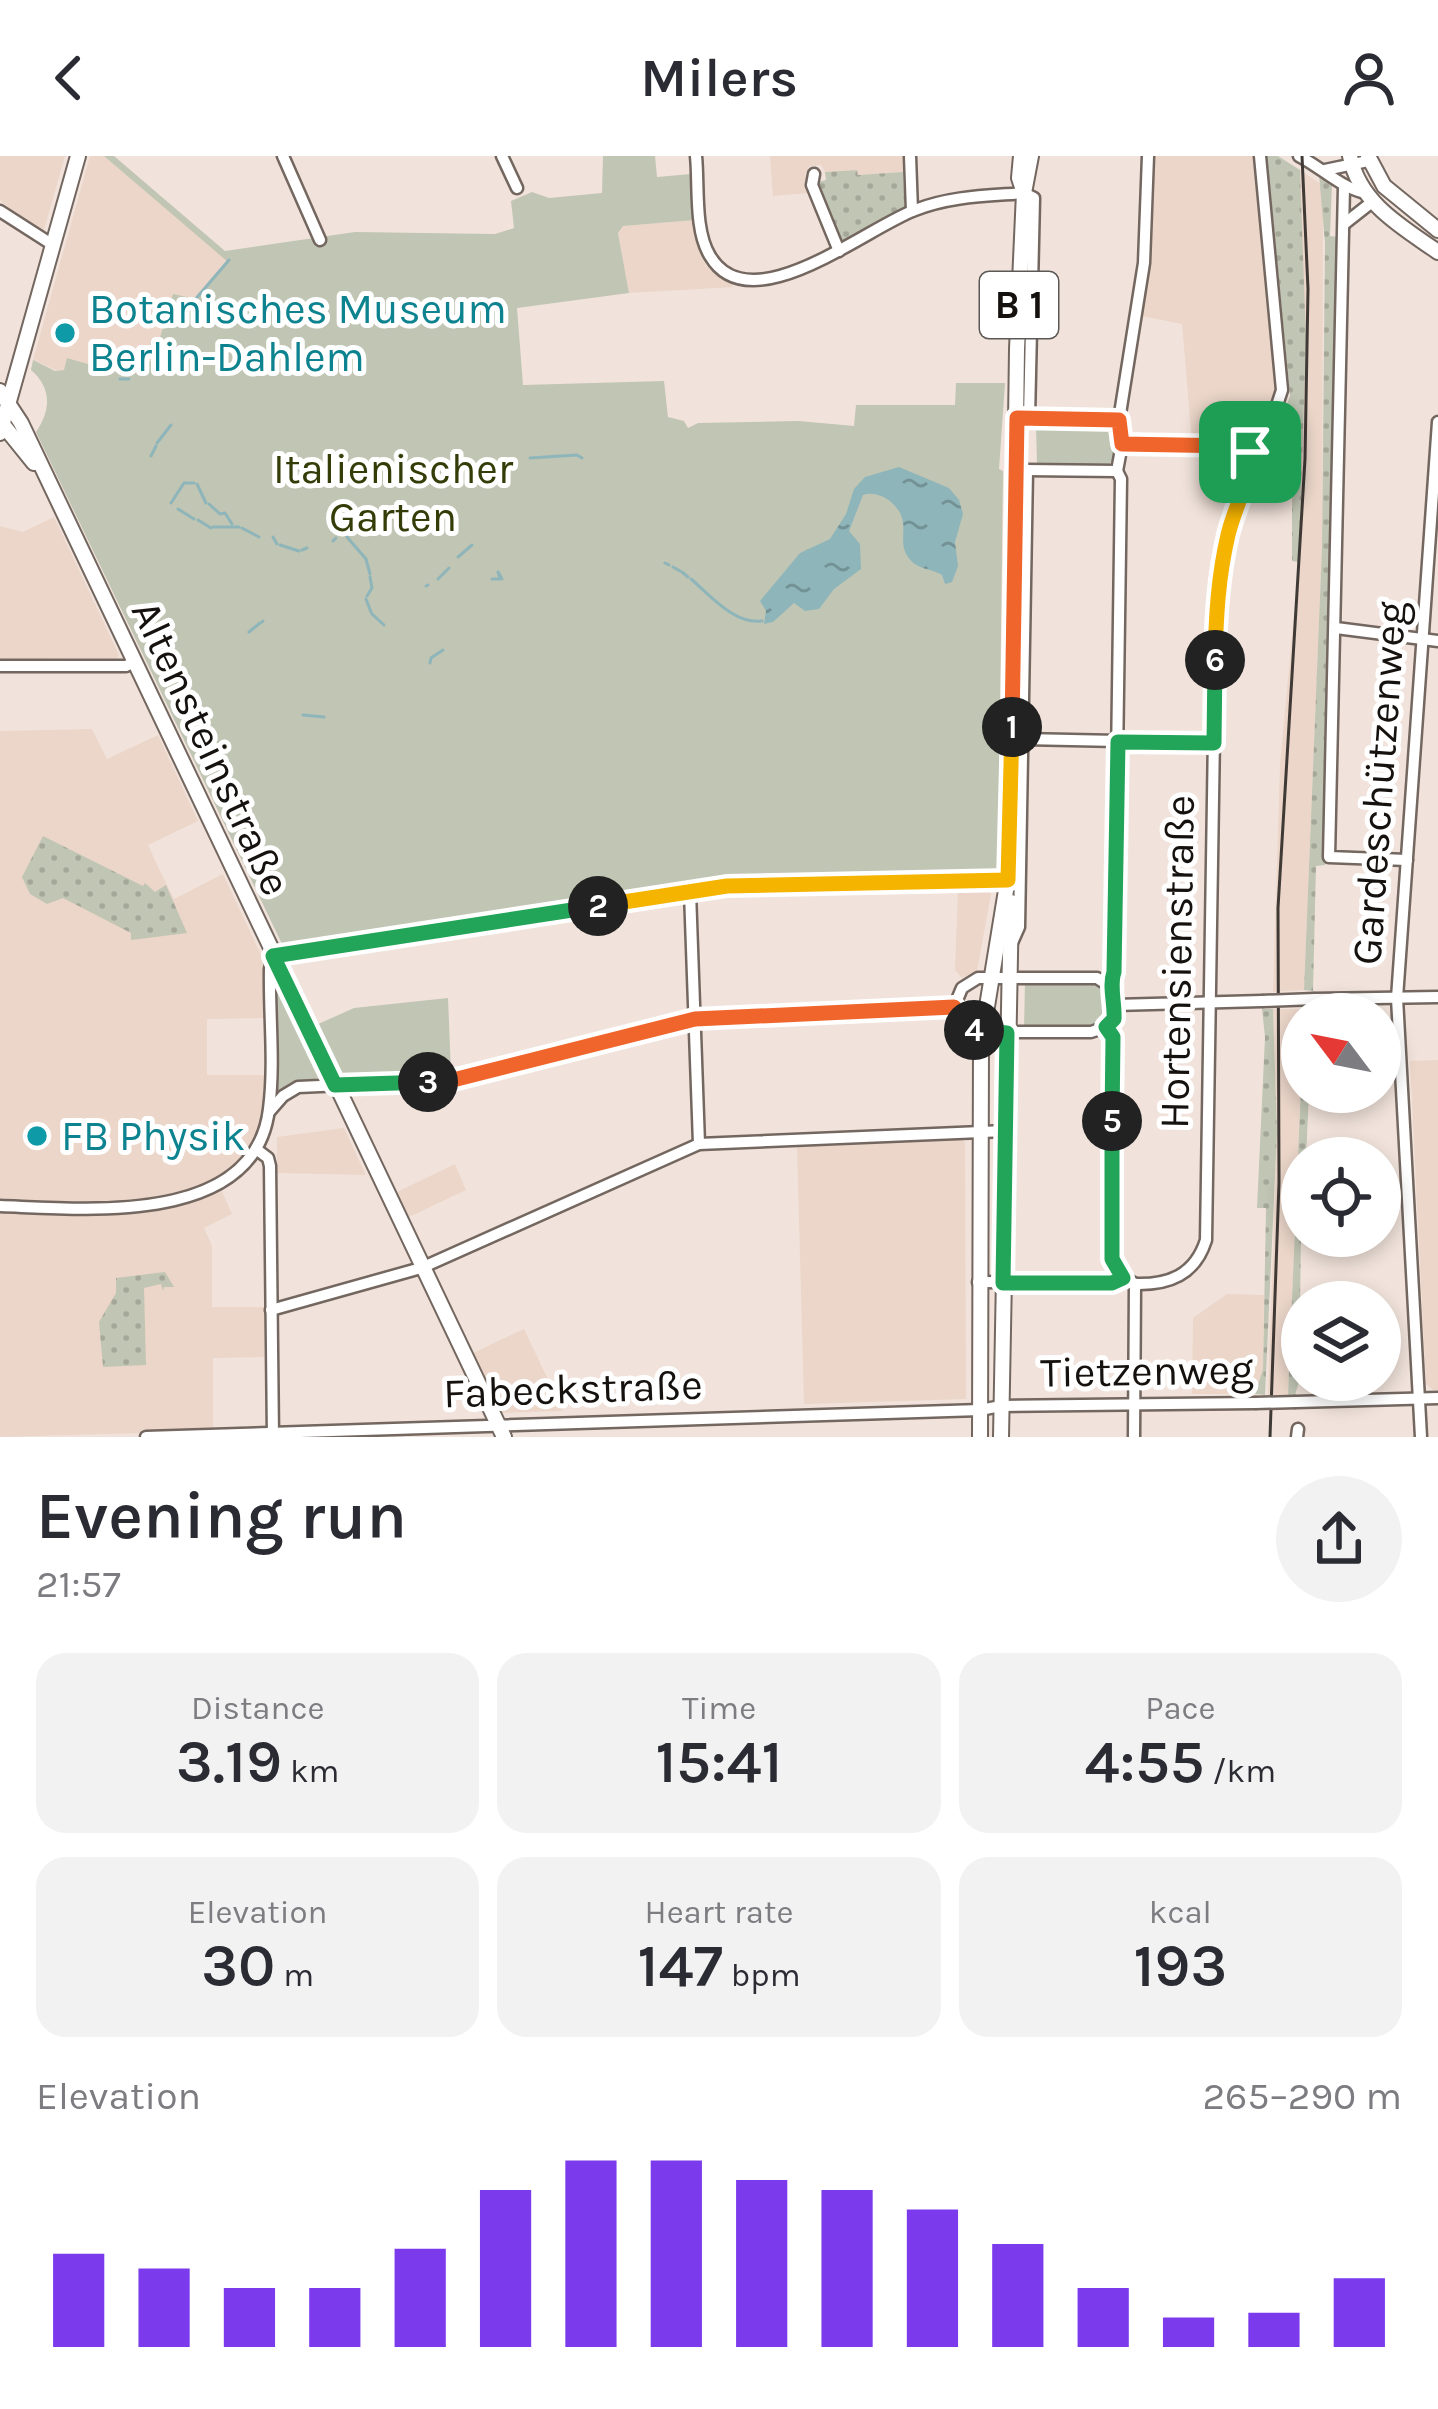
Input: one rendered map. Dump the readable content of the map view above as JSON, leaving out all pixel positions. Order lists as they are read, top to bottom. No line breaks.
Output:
{"streets":{"main road":["B 1","Altensteinstraße"],"street":["Gardeschützenweg","Hortensienstraße","Tietzenweg","Fabeckstraße"]},"crossings":[["B 1","Hortensienstraße"],["B 1","Tietzenweg"],["B 1","Fabeckstraße"],["Altensteinstraße","Fabeckstraße"],["Gardeschützenweg","Tietzenweg"],["Tietzenweg","Fabeckstraße"]],"parks":["Italienischer Garten"],"places":["Botanisches Museum Berlin-Dahlem","FB Physik"],"north":"top left","page":{"header":"Milers","pins":["6","1","2","4","3","5"],"heading":["Evening run","21:57"],"stats":[["Distance","3.19 km"],["Time","15:41"],["Pace","4:55 /km"],["Elevation","30 m"],["Heart rate","147 bpm"],["kcal","193"]],"chart":["Elevation","265–290 m"]}}
